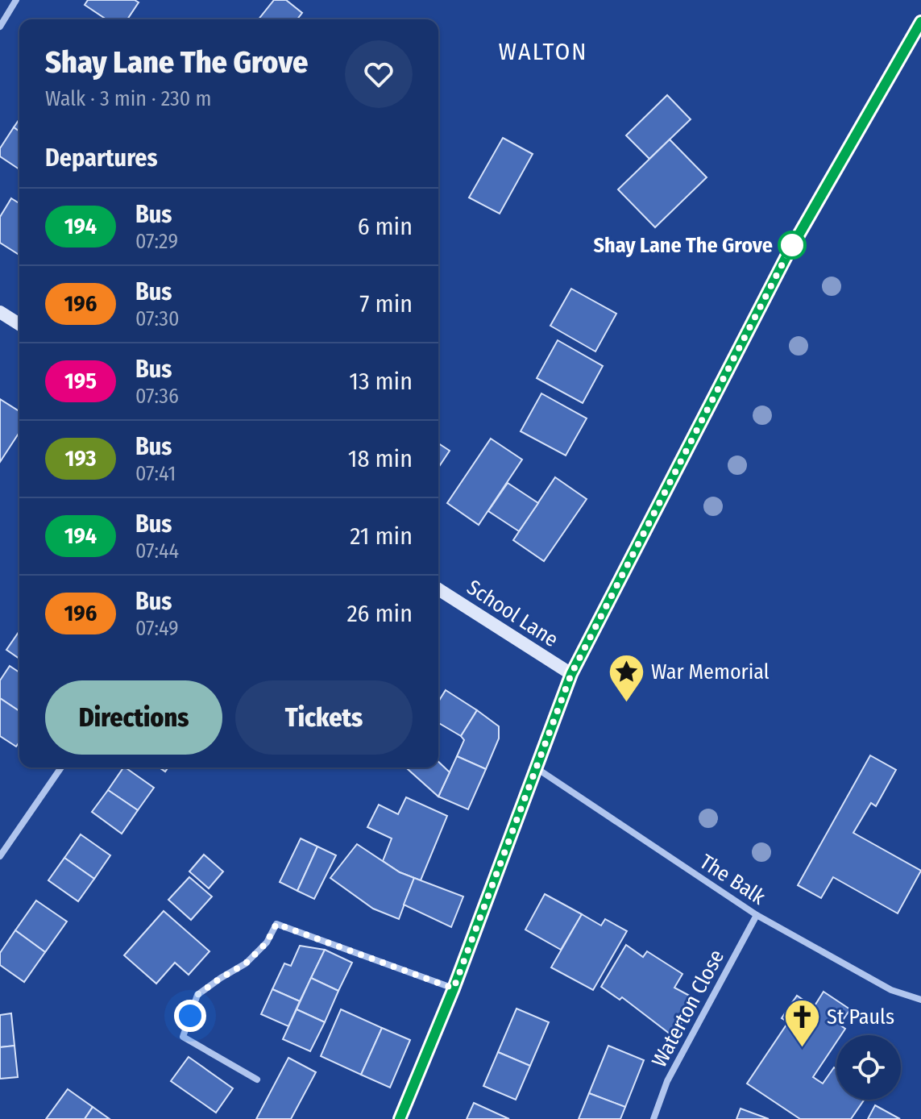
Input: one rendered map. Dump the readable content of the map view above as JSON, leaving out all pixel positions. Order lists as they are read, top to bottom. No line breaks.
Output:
{"streets":{"main road":["School Lane"],"street":["The Balk","Waterton Close"]},"crossings":[["The Balk","Waterton Close"]],"districts":["WALTON"],"places":{"other":["Shay Lane The Grove"],"place":["War Memorial"],"church":["St Pauls"]},"lines":["bus line 194"],"page":{"heading":[["Shay Lane The Grove","Walk · 3 min · 230 m"],"Departures"],"list":[{"mark":"194","name":"Bus","note":"07:29","value":"6 min"},{"mark":"196","name":"Bus","note":"07:30","value":"7 min"},{"mark":"195","name":"Bus","note":"07:36","value":"13 min"},{"mark":"193","name":"Bus","note":"07:41","value":"18 min"},{"mark":"194","name":"Bus","note":"07:44","value":"21 min"},{"mark":"196","name":"Bus","note":"07:49","value":"26 min"}],"buttons":["Directions","Tickets"]}}
